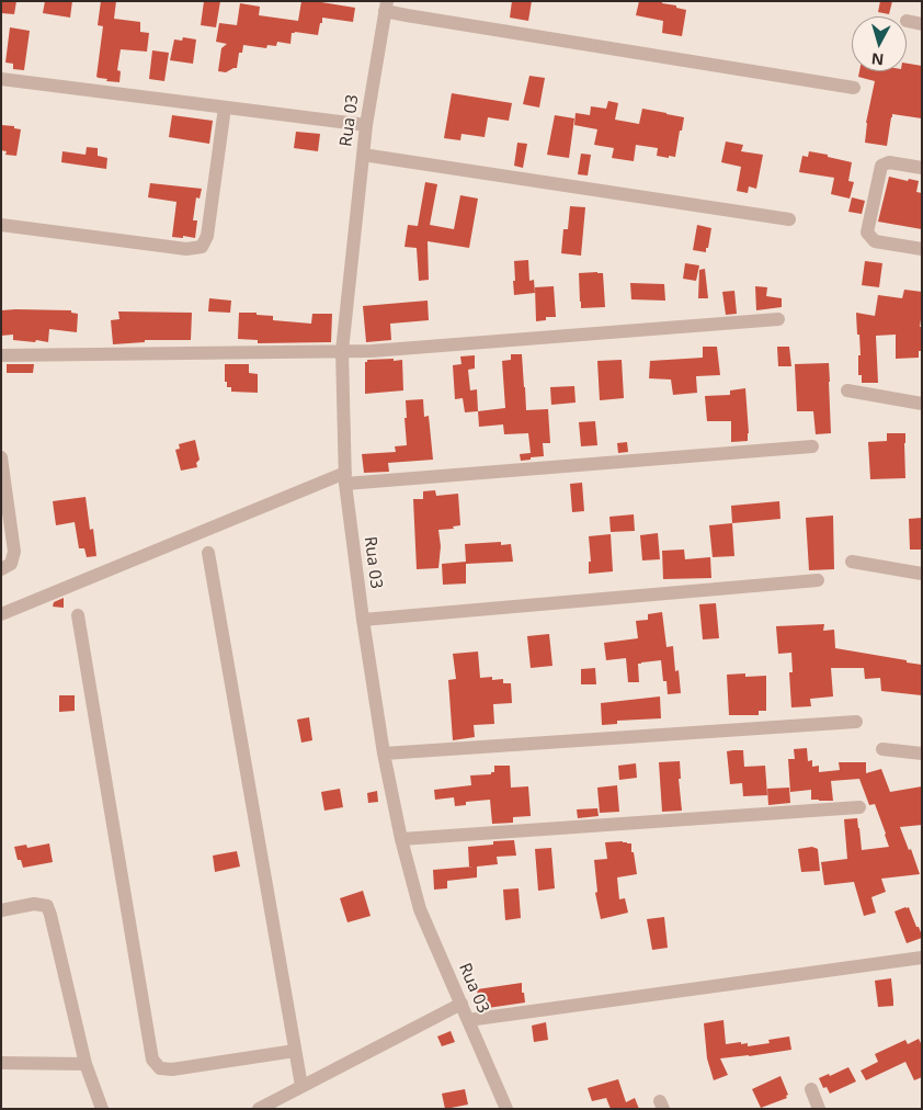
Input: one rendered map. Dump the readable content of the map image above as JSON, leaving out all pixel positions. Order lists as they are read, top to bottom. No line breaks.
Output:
{"streets":{"street":["Rua 03"]},"north":"bottom"}
